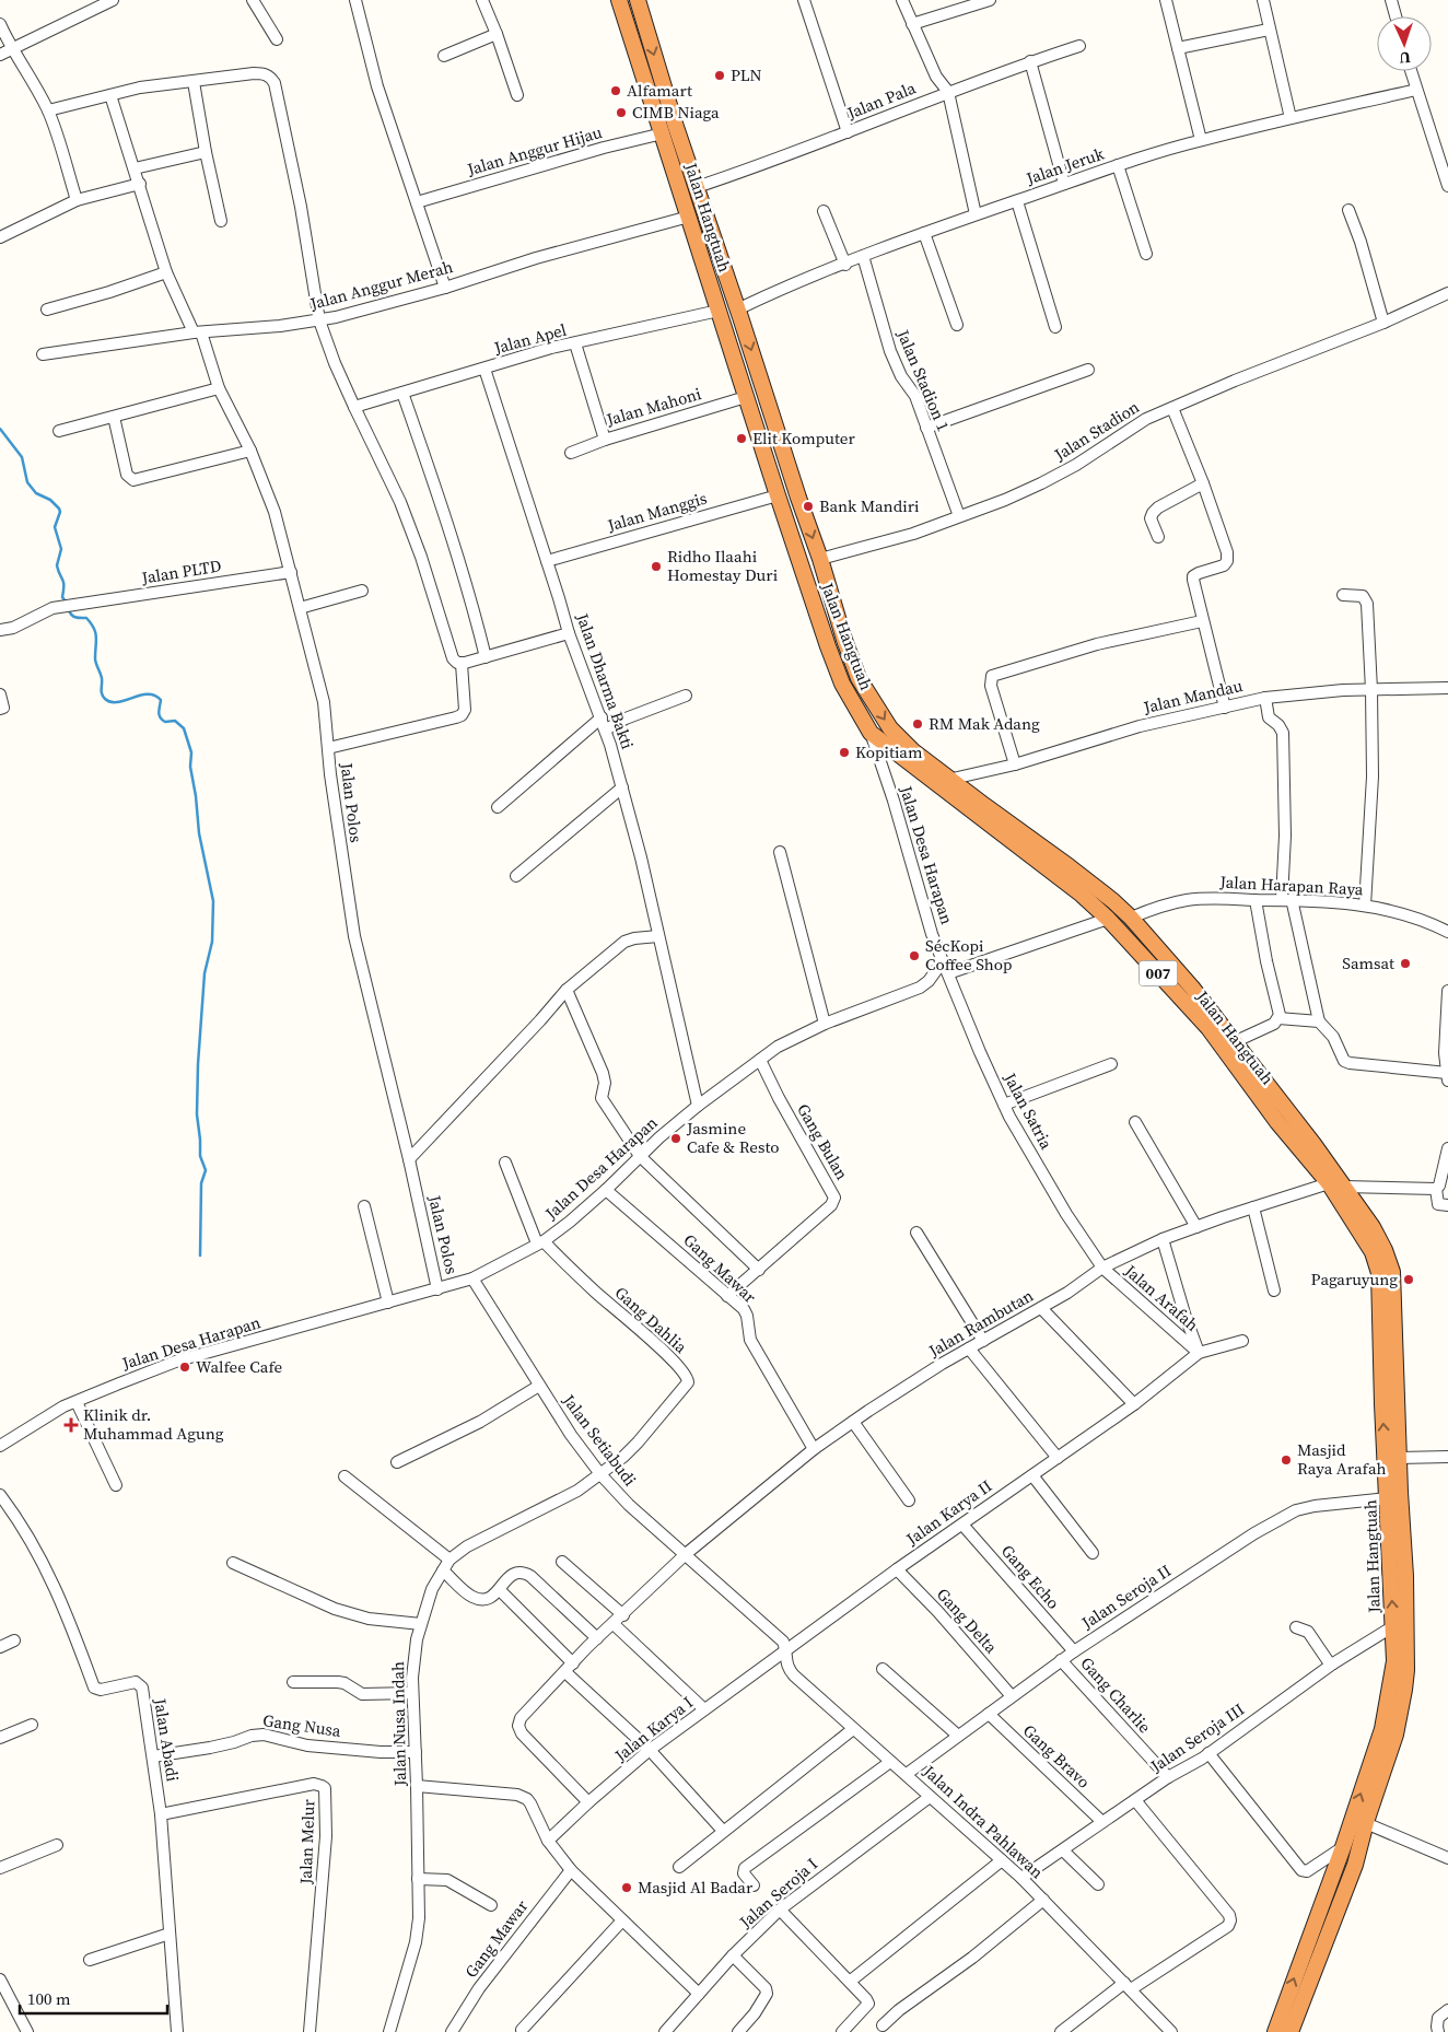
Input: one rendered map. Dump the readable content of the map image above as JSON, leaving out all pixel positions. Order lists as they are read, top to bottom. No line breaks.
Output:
{"streets":{"highway":["Jalan Hangtuah","007"],"street":["Jalan Pala","Jalan Anggur Hijau","Jalan Jeruk","Jalan Anggur Merah","Jalan Apel","Jalan Stadion 1","Jalan Mahoni","Jalan Stadion","Jalan Manggis","Jalan PLTD","Jalan Dharma Bakti","Jalan Mandau","Jalan Polos","Jalan Desa Harapan","Jalan Harapan Raya","Jalan Satria","Gang Bulan","Gang Mawar","Jalan Arafah","Gang Dahlia","Jalan Rambutan","Jalan Setiabudi","Jalan Karya II","Gang Echo","Jalan Seroja II","Gang Delta","Gang Charlie","Jalan Nusa Indah","Gang Nusa","Jalan Karya I","Jalan Seroja III","Jalan Abadi","Gang Bravo","Jalan Indra Pahlawan","Jalan Melur","Jalan Seroja I"]},"crossings":[["Jalan Pala","Jalan Hangtuah"],["Jalan Anggur Hijau","Jalan Hangtuah"],["Jalan Jeruk","Jalan Hangtuah"],["Jalan Jeruk","Jalan Stadion 1"],["Jalan Hangtuah","Jalan Anggur Merah"],["Jalan Hangtuah","Jalan Apel"],["Jalan Hangtuah","Jalan Mahoni"],["Jalan Hangtuah","Jalan Stadion"],["Jalan Hangtuah","Jalan Manggis"],["Jalan Hangtuah","Jalan Mandau"],["Jalan Hangtuah","Jalan Desa Harapan"],["Jalan Hangtuah","Jalan Harapan Raya"],["Jalan Hangtuah","Jalan Rambutan"],["Jalan Hangtuah","Jalan Seroja II"],["Jalan Hangtuah","Jalan Seroja III"],["Jalan Anggur Merah","Jalan Polos"],["Jalan Apel","Jalan Mahoni"],["Jalan Apel","Jalan Dharma Bakti"],["Jalan Stadion 1","Jalan Stadion"],["Jalan Manggis","Jalan Dharma Bakti"],["Jalan PLTD","Jalan Polos"],["Jalan Dharma Bakti","Jalan Desa Harapan"],["Jalan Polos","Jalan Desa Harapan"],["Jalan Desa Harapan","Jalan Satria"],["Jalan Desa Harapan","Gang Bulan"],["Jalan Desa Harapan","Gang Mawar"],["Jalan Desa Harapan","Gang Dahlia"],["Jalan Desa Harapan","Jalan Setiabudi"],["Jalan Satria","Jalan Arafah"],["Jalan Satria","Jalan Rambutan"],["Gang Bulan","Gang Mawar"],["Gang Mawar","Jalan Rambutan"],["Jalan Arafah","Jalan Rambutan"],["Jalan Arafah","Jalan Karya II"],["Gang Dahlia","Jalan Setiabudi"],["Gang Dahlia","Jalan Nusa Indah"],["Jalan Rambutan","Jalan Setiabudi"],["Jalan Rambutan","Jalan Karya I"],["Jalan Setiabudi","Jalan Nusa Indah"],["Jalan Setiabudi","Jalan Indra Pahlawan"],["Jalan Karya II","Gang Echo"],["Jalan Karya II","Gang Delta"],["Jalan Karya II","Jalan Karya I"],["Jalan Karya II","Jalan Indra Pahlawan"],["Gang Echo","Jalan Seroja II"],["Jalan Seroja II","Gang Delta"],["Jalan Seroja II","Gang Charlie"],["Jalan Seroja II","Gang Bravo"],["Jalan Seroja II","Jalan Indra Pahlawan"],["Gang Charlie","Jalan Seroja III"],["Jalan Nusa Indah","Gang Nusa"],["Gang Nusa","Jalan Abadi"],["Jalan Karya I","Jalan Indra Pahlawan"],["Jalan Seroja III","Gang Bravo"],["Jalan Seroja III","Jalan Indra Pahlawan"],["Jalan Abadi","Jalan Melur"],["Jalan Indra Pahlawan","Jalan Seroja I"]],"places":{"other":["PLN","Alfamart","CIMB Niaga","Elit Komputer","Bank Mandiri","Ridho Ilaahi Homestay Duri","RM Mak Adang","Kopitiam","SécKopi Coffee Shop","Samsat","Jasmine Cafe & Resto","Pagaruyung","Walfee Cafe","Masjid Raya Arafah","Masjid Al Badar"],"health":["Klinik dr. Muhammad Agung"]},"scale_bar":"100 m","north":"bottom"}
